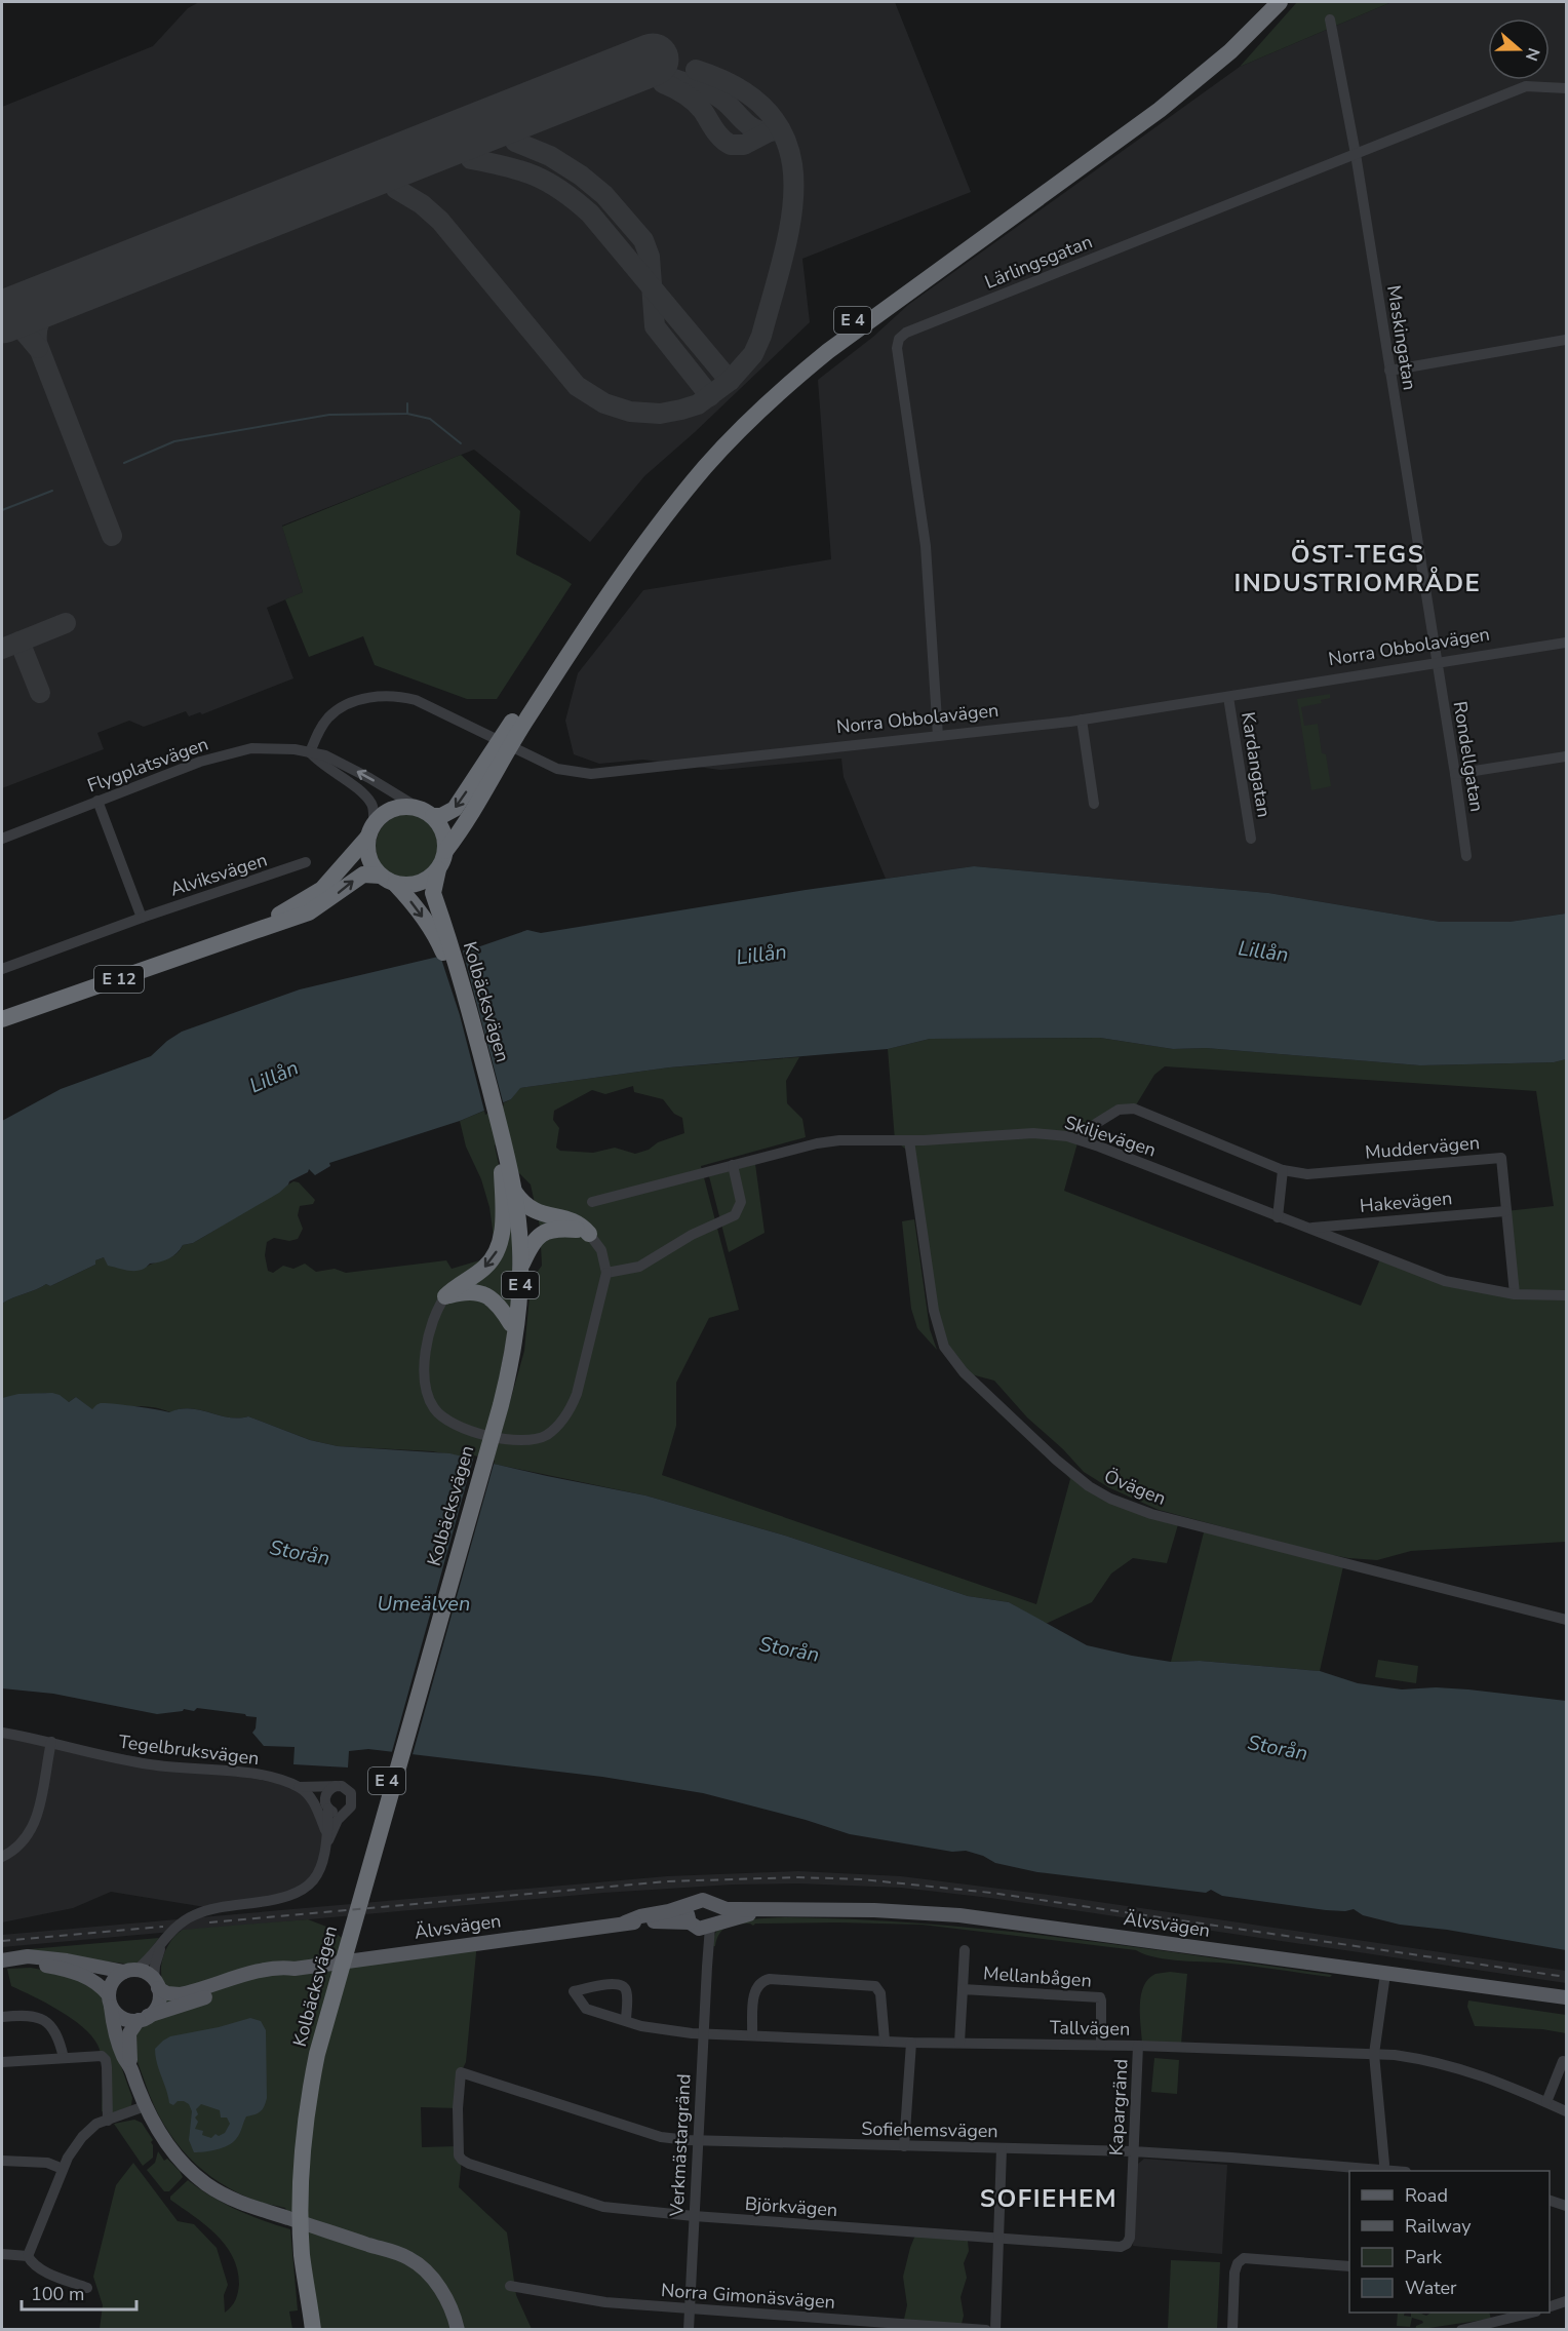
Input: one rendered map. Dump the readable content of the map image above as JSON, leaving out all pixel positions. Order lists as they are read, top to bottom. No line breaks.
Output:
{"streets":{"highway":["E 4","E 12","Kolbäcksvägen"],"main road":["Älvsvägen"],"street":["Lärlingsgatan","Maskingatan","Norra Obbolavägen","Rondellgatan","Flygplatsvägen","Kardangatan","Alviksvägen","Skiljevägen","Muddervägen","Hakevägen","Övägen","Tegelbruksvägen","Mellanbågen","Tallvägen","Kapargränd","Sofiehemsvägen","Verkmästargränd","Björkvägen","Norra Gimonäsvägen"]},"crossings":[["Lärlingsgatan","Maskingatan"],["Lärlingsgatan","Norra Obbolavägen"],["E 4","Flygplatsvägen"],["E 4","E 12"],["E 4","Kolbäcksvägen"],["Maskingatan","Norra Obbolavägen"],["Maskingatan","Rondellgatan"],["Norra Obbolavägen","Rondellgatan"],["Norra Obbolavägen","Flygplatsvägen"],["Norra Obbolavägen","Kardangatan"],["Flygplatsvägen","E 12"],["Flygplatsvägen","Kolbäcksvägen"],["E 12","Kolbäcksvägen"],["Skiljevägen","Muddervägen"],["Skiljevägen","Hakevägen"],["Skiljevägen","Övägen"],["Muddervägen","Hakevägen"],["Älvsvägen","Verkmästargränd"],["Mellanbågen","Tallvägen"],["Tallvägen","Kapargränd"],["Tallvägen","Verkmästargränd"],["Kapargränd","Sofiehemsvägen"],["Kapargränd","Björkvägen"],["Sofiehemsvägen","Verkmästargränd"],["Sofiehemsvägen","Björkvägen"],["Verkmästargränd","Björkvägen"],["Verkmästargränd","Norra Gimonäsvägen"]],"districts":["ÖST-TEGS INDUSTRIOMRÅDE","SOFIEHEM"],"water":["Lillån","Storån","Umeälven"],"legend":["Road","Railway","Park","Water"],"scale_bar":"100 m","north":"right"}
